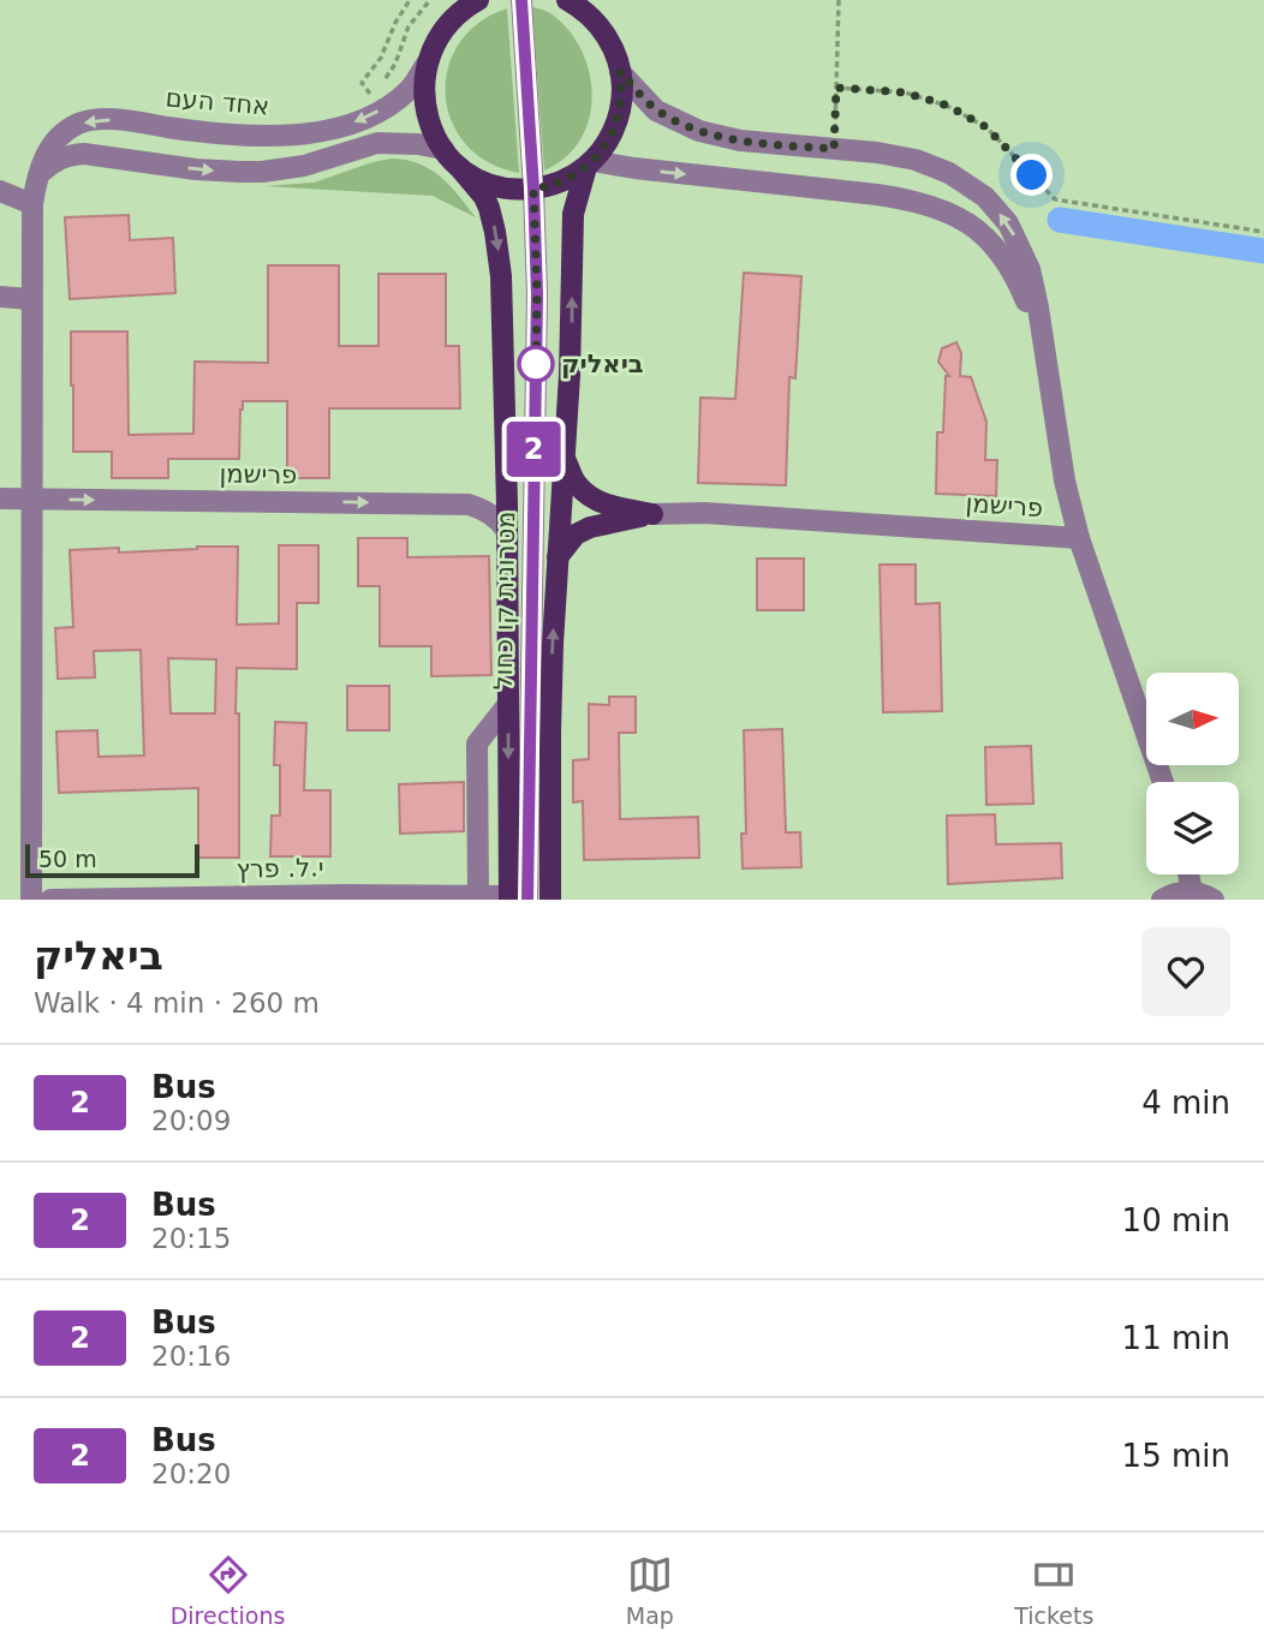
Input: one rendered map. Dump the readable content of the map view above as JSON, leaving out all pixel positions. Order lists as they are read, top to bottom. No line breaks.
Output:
{"streets":{"street":["אחד העם","פרישמן","מטרונית קו כחול","י.ל. פרץ"]},"crossings":[["אחד העם","פרישמן"],["מטרונית קו כחול","י.ל. פרץ"]],"one_way":["פרישמן"],"places":["ביאליק"],"lines":["bus line 2"],"scale_bar":"50 m","north":"right","page":{"on_map":"2","scale":"50 m","heading":["ביאליק","Walk · 4 min · 260 m"],"list":[{"mark":"2","name":"Bus","note":"20:09","value":"4 min"},{"mark":"2","name":"Bus","note":"20:15","value":"10 min"},{"mark":"2","name":"Bus","note":"20:16","value":"11 min"},{"mark":"2","name":"Bus","note":"20:20","value":"15 min"}],"tabs":["Directions","Map","Tickets"]}}
